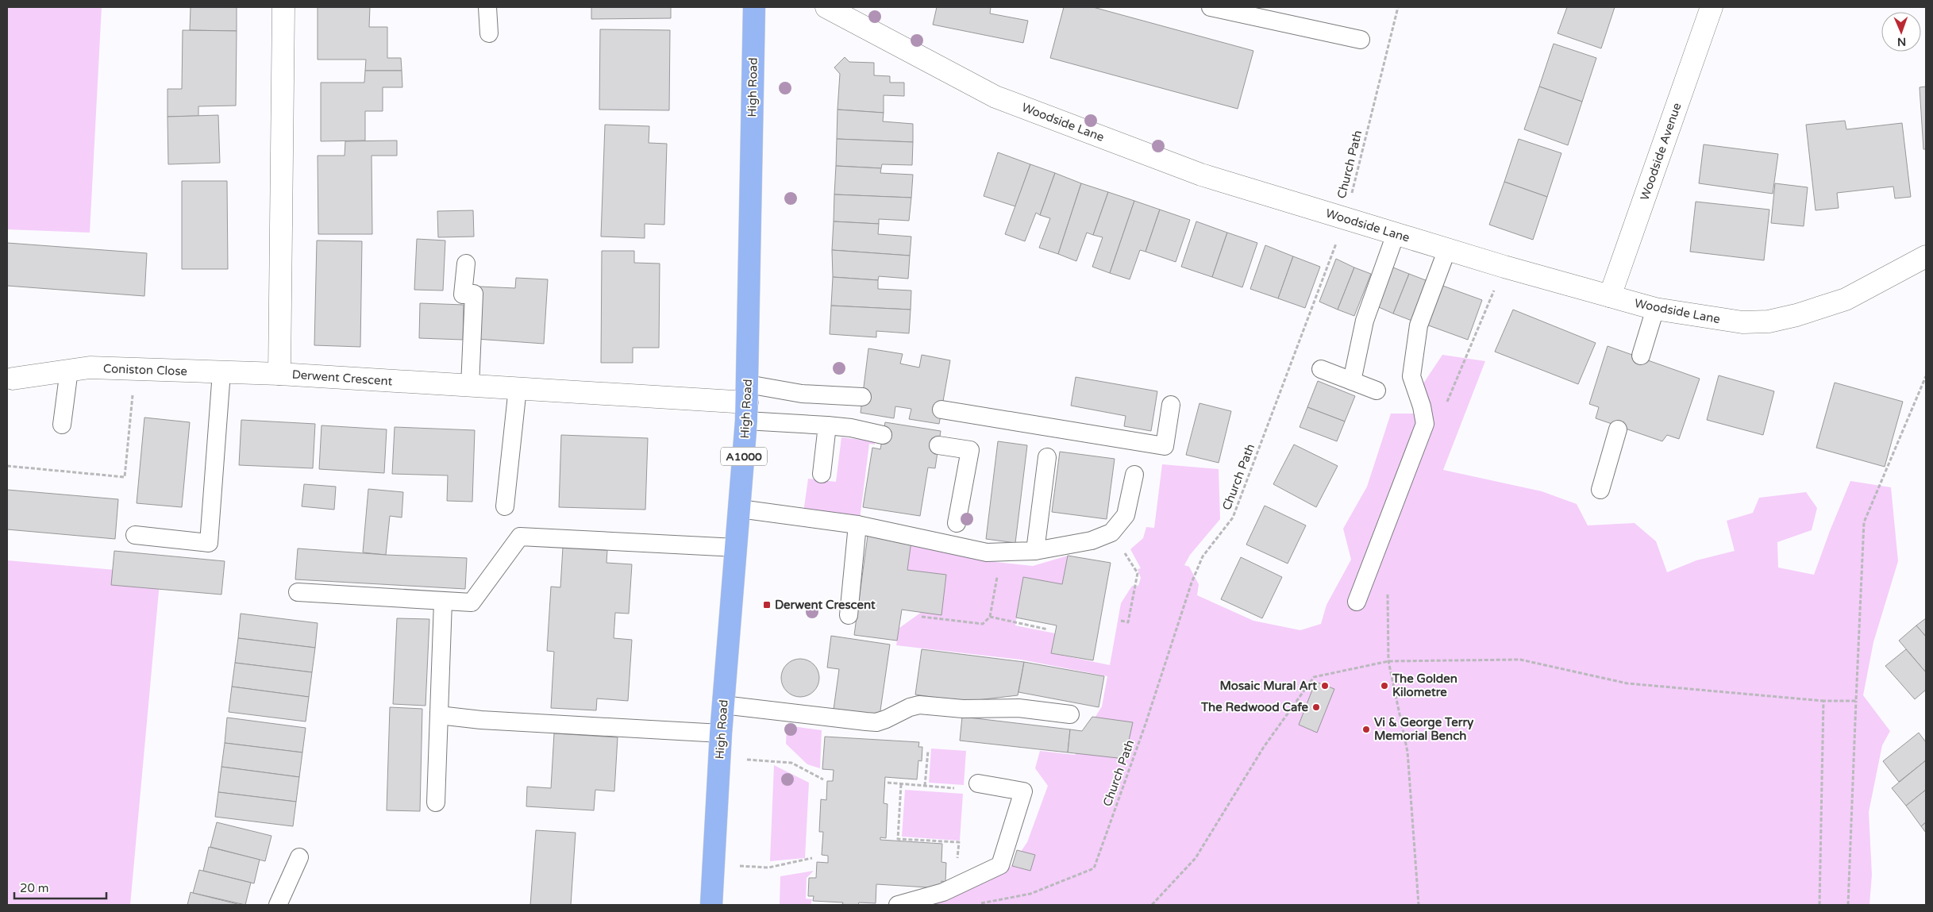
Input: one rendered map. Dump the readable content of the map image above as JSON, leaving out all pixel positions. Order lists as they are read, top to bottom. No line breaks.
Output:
{"streets":{"main road":["High Road","A1000"],"street":["Woodside Lane","Woodside Avenue","Coniston Close","Derwent Crescent"],"path":["Church Path"]},"crossings":[["High Road","Derwent Crescent"],["Woodside Lane","Woodside Avenue"],["Woodside Lane","Church Path"],["Coniston Close","Derwent Crescent"]],"places":{"transit":["Derwent Crescent"],"other":["Mosaic Mural Art","The Golden Kilometre","The Redwood Cafe","Vi & George Terry Memorial Bench"]},"scale_bar":"20 m","north":"bottom"}
